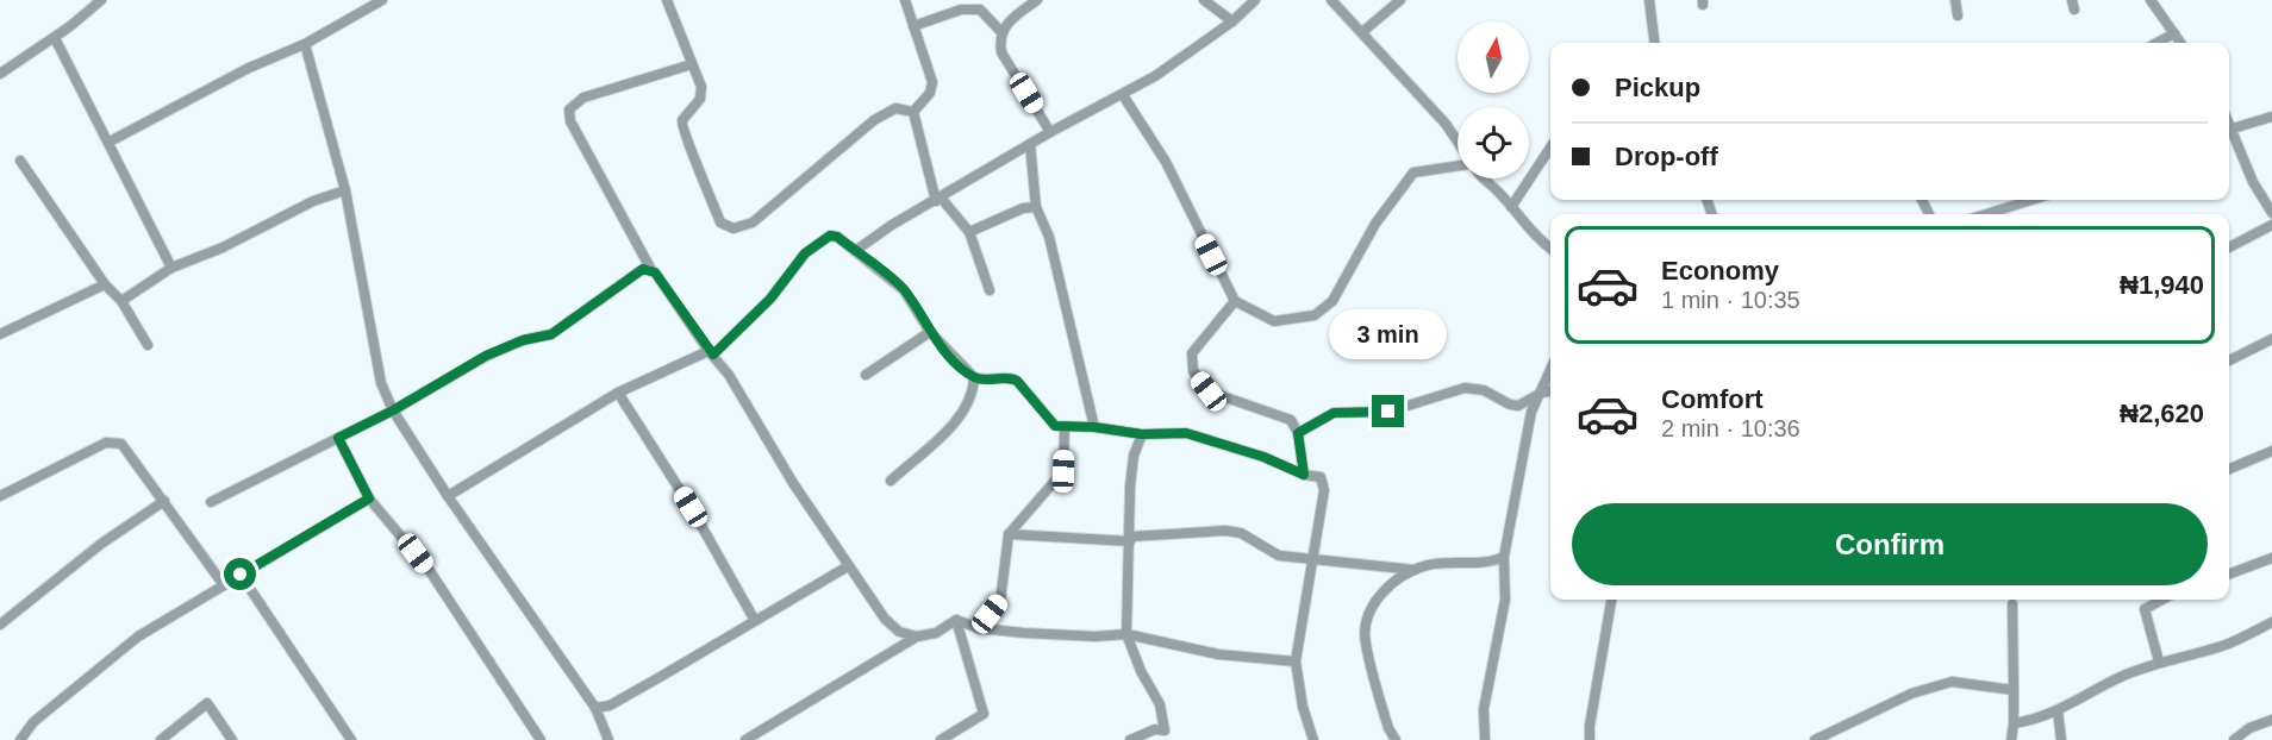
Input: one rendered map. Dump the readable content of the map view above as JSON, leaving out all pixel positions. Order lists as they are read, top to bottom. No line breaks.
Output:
{"north":"top","page":{"banner":["Pickup","Drop-off"],"list":[{"name":"Economy","note":"1 min · 10:35","value":"₦1,940"},{"name":"Comfort","note":"2 min · 10:36","value":"₦2,620"}],"bubble":"3 min","buttons":"Confirm"}}
